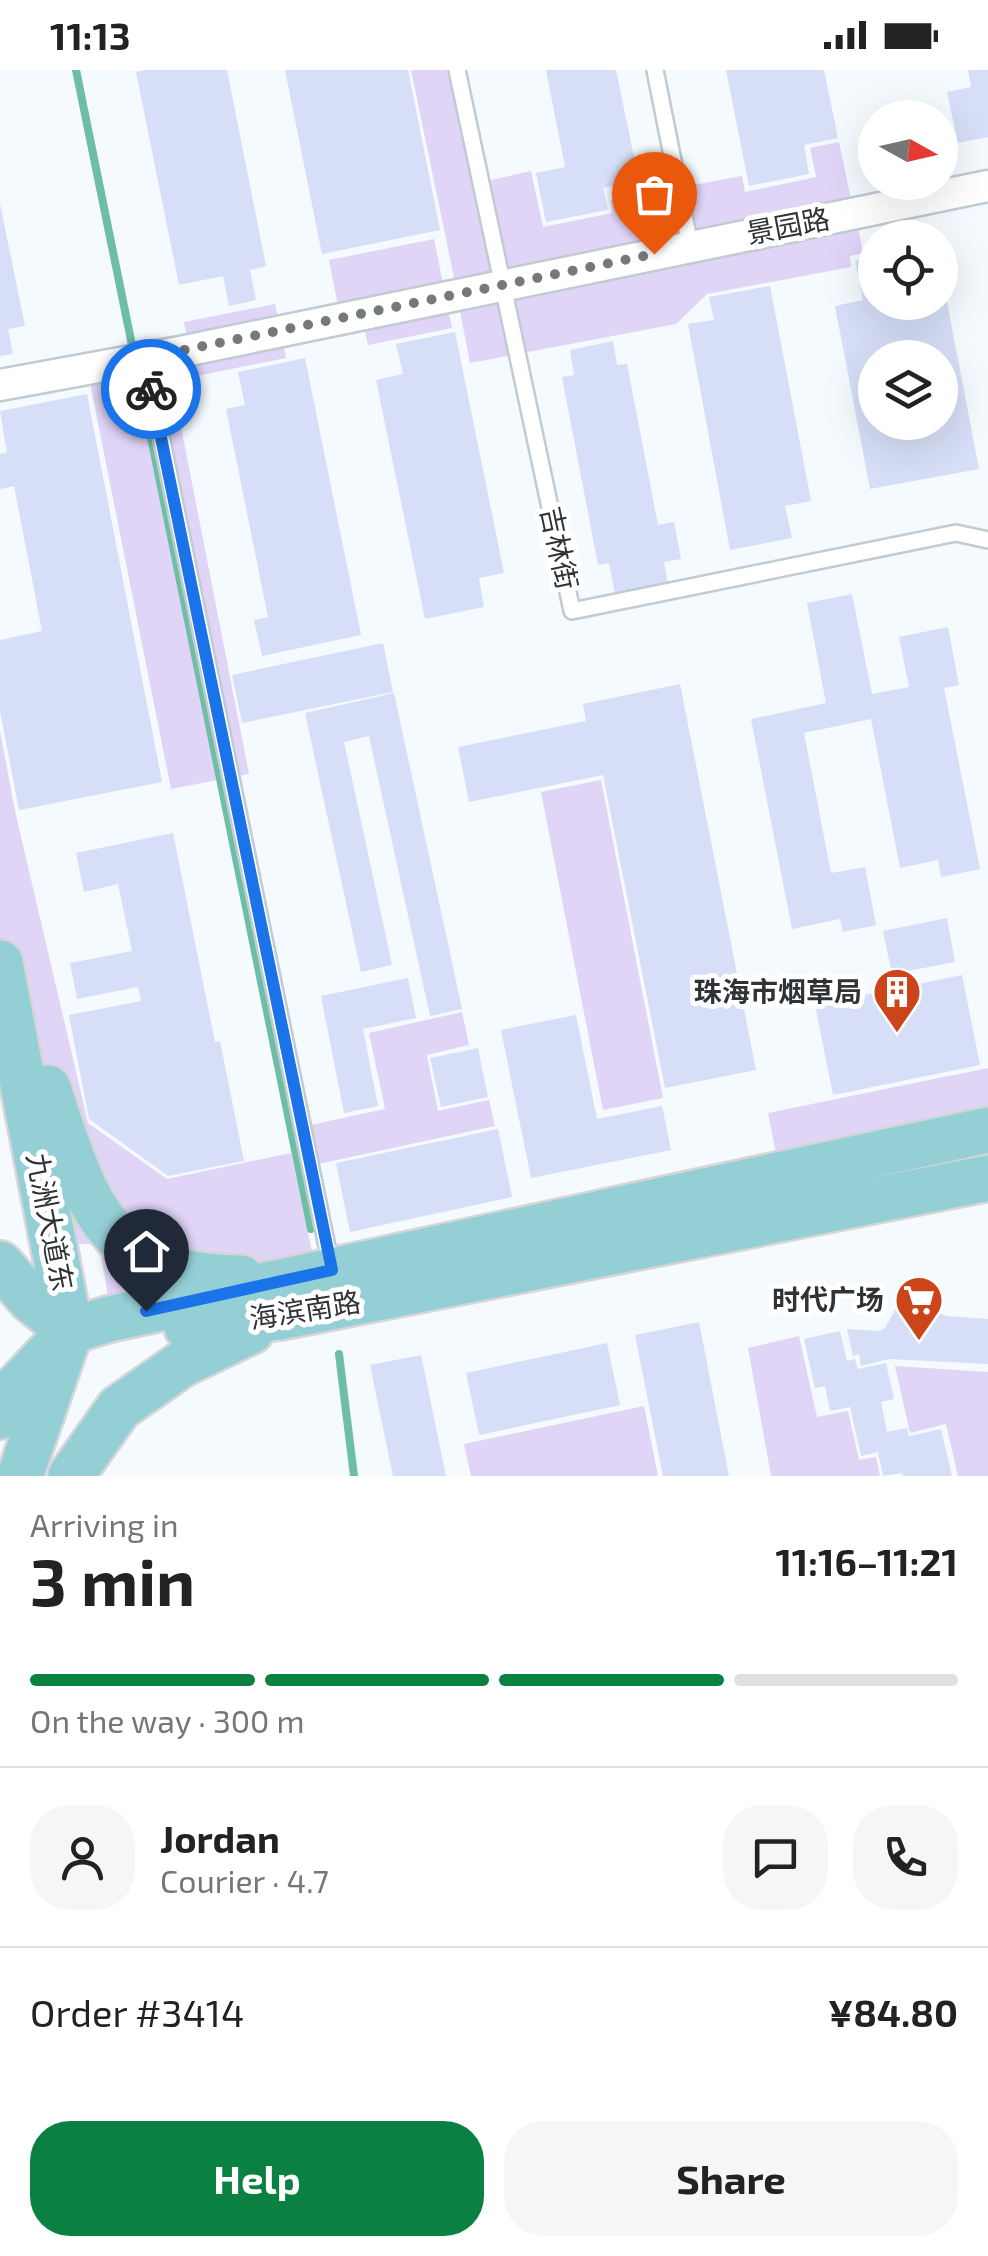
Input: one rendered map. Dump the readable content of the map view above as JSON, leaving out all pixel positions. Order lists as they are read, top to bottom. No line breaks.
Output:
{"streets":{"main road":["九洲大道东","海滨南路"],"street":["景园路"],"lane":["吉林街"]},"crossings":[["景园路","吉林街"],["九洲大道东","海滨南路"]],"places":{"building":["珠海市烟草局"],"supermarket":["时代广场"]},"north":"right","page":{"status":"11:13","heading":["3 min","Arriving in","11:16–11:21"],"panel":["Jordan","Courier · 4.7","Order #3414","¥84.80"],"bar":"On the way · 300 m","buttons":["Help","Share"]}}
